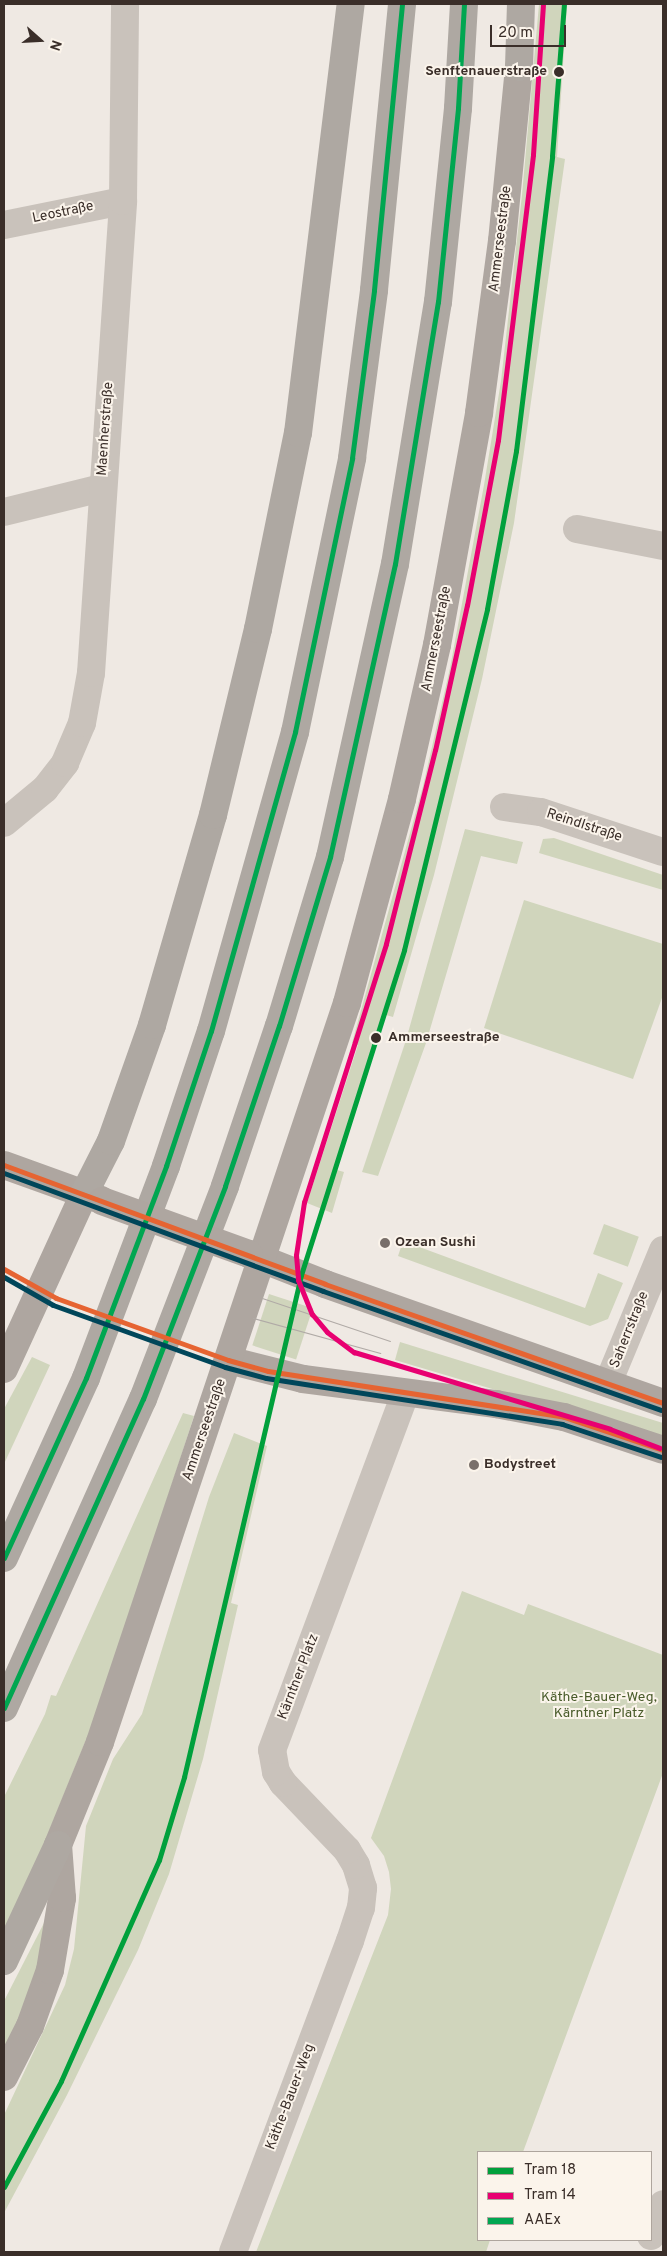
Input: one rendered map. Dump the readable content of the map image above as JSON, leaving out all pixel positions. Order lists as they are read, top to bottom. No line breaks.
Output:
{"streets":{"main road":["Ammerseestraße"],"street":["Leostraße","Maenherstraße","Reindlstraße","Saherrstraße","Kärntner Platz","Käthe-Bauer-Weg"]},"crossings":[["Leostraße","Maenherstraße"],["Kärntner Platz","Käthe-Bauer-Weg"]],"parks":["Käthe-Bauer-Weg, Kärntner Platz"],"places":["Senftenauerstraße","Ammerseestraße","Ozean Sushi","Bodystreet"],"lines":["tram line 18","tram line 14","transit line AAEx"],"legend":["Tram 18","Tram 14","AAEx"],"scale_bar":"20 m","north":"right"}
